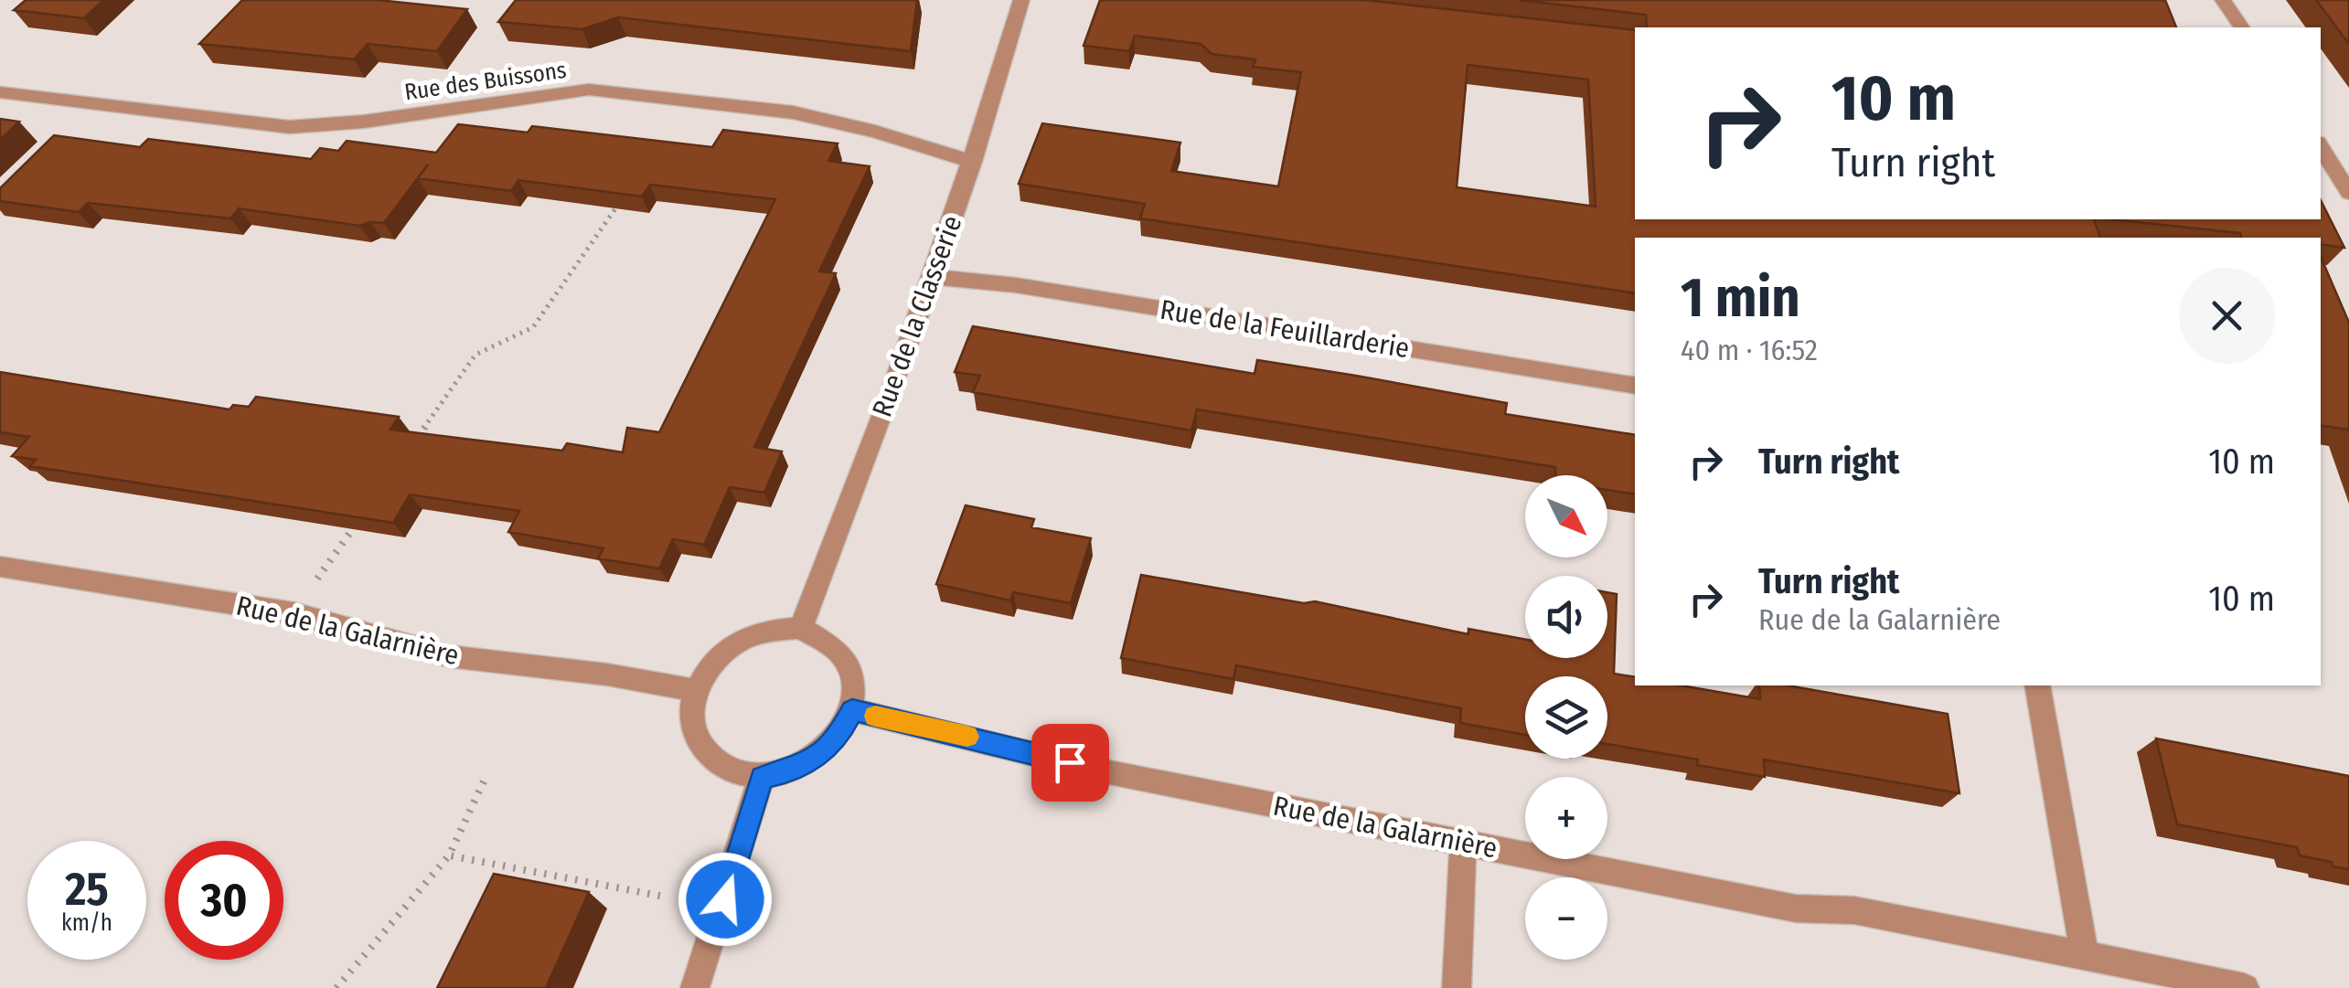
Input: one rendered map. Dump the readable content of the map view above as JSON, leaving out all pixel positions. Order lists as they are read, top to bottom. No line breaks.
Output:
{"streets":{"street":["Rue des Buissons","Rue de la Classerie","Rue de la Feuillarderie","Rue de la Galarnière"]},"crossings":[["Rue des Buissons","Rue de la Classerie"],["Rue de la Classerie","Rue de la Feuillarderie"],["Rue de la Classerie","Rue de la Galarnière"]],"north":"bottom right","page":{"turn":["10 m","Turn right"],"heading":["1 min","40 m · 16:52"],"list":[{"name":"Turn right","value":"10 m"},{"name":"Turn right","note":"Rue de la Galarnière","value":"10 m"}],"map_buttons":["+","−"],"speed":"25 km/h","limit":"30"}}
